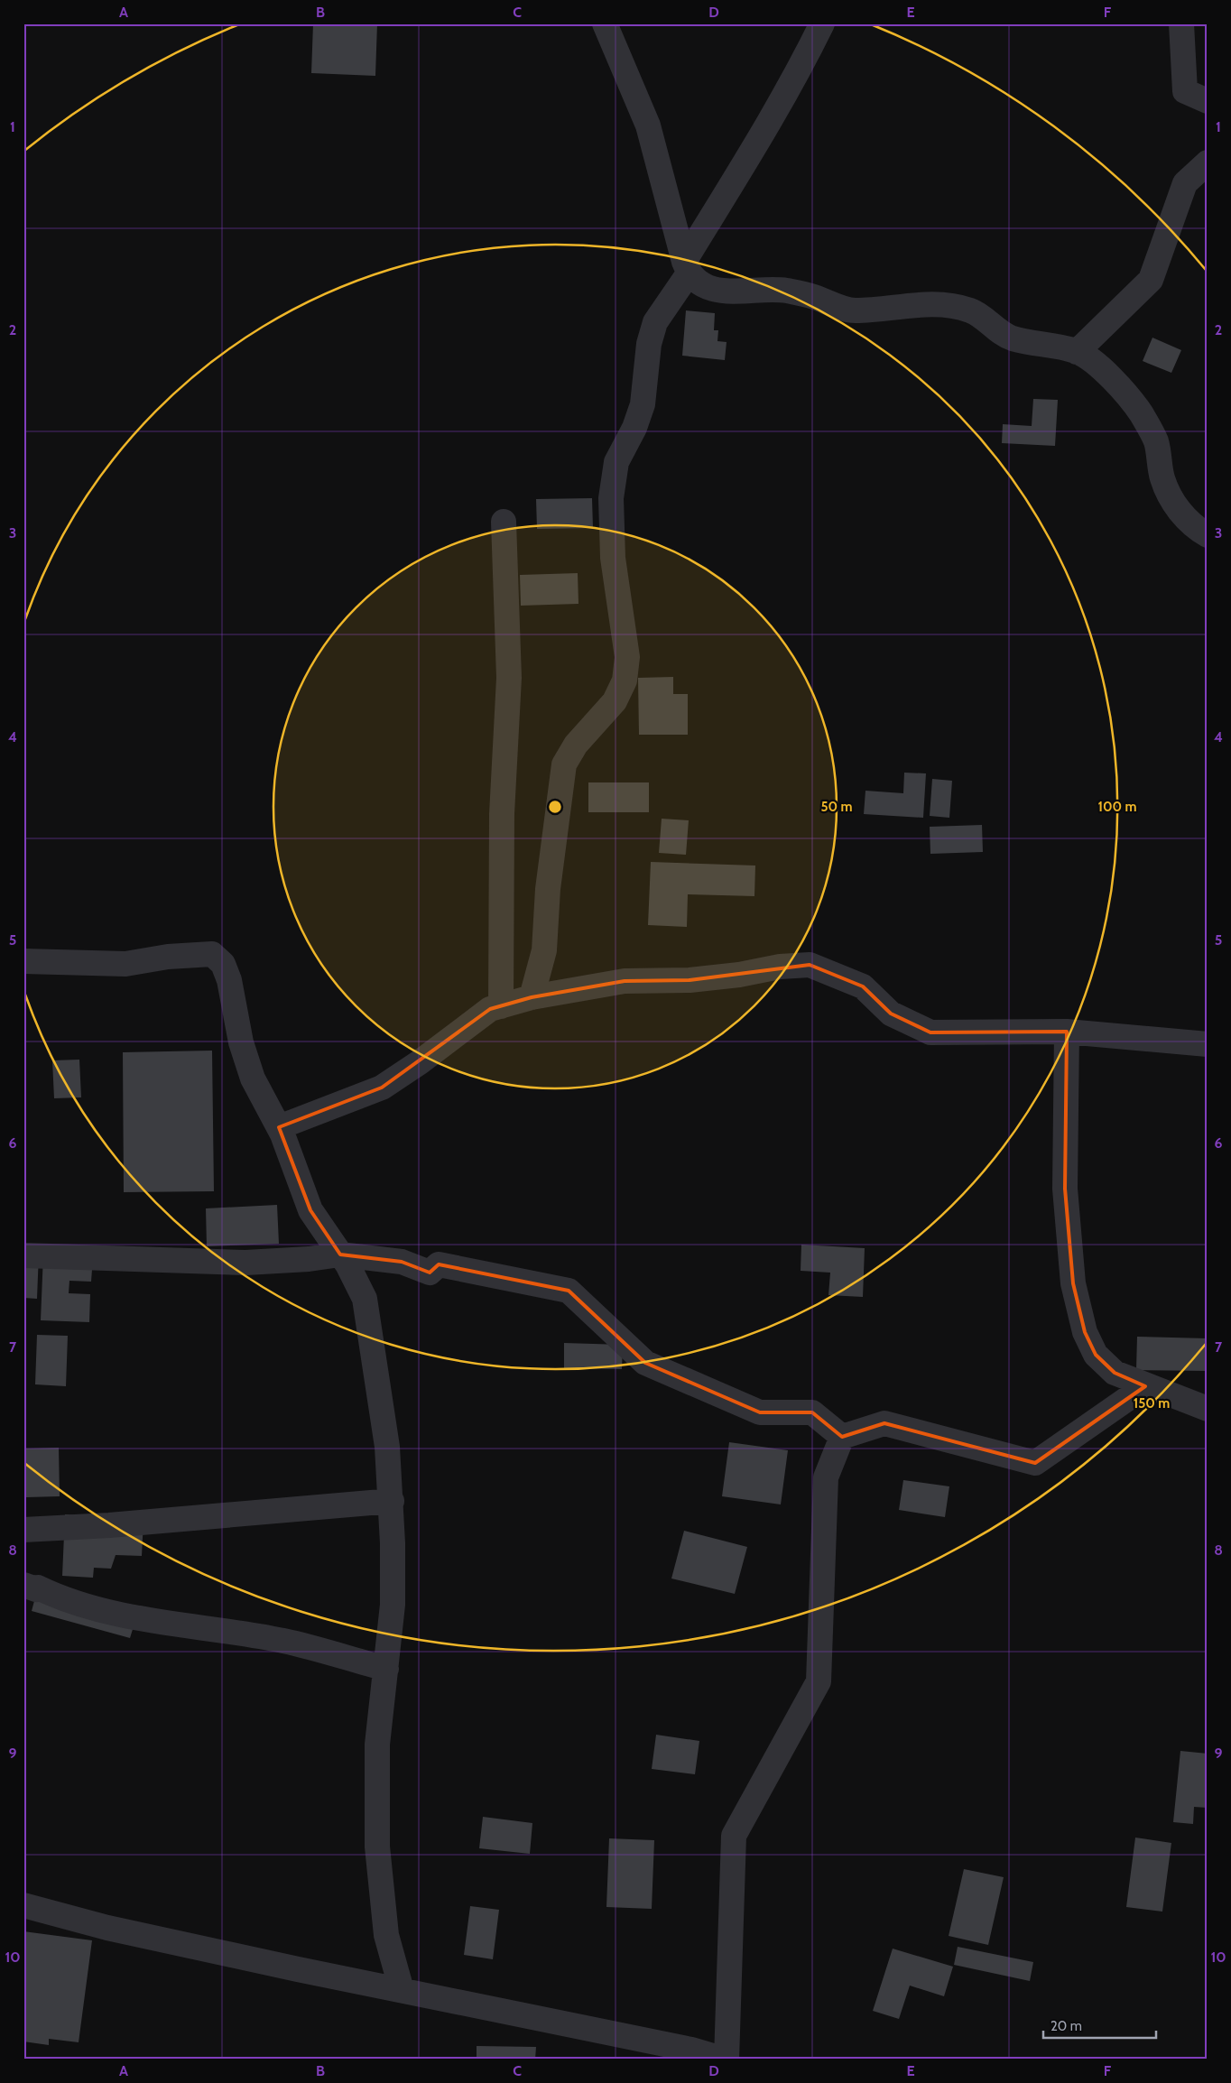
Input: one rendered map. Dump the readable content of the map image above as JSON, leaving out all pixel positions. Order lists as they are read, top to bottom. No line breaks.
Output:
{"scale_bar":"20 m","grid":{"columns":["A","B","C","D","E","F"],"rows":["1","2","3","4","5","6","7","8","9","10"]},"rings":["50 m","100 m","150 m"]}
